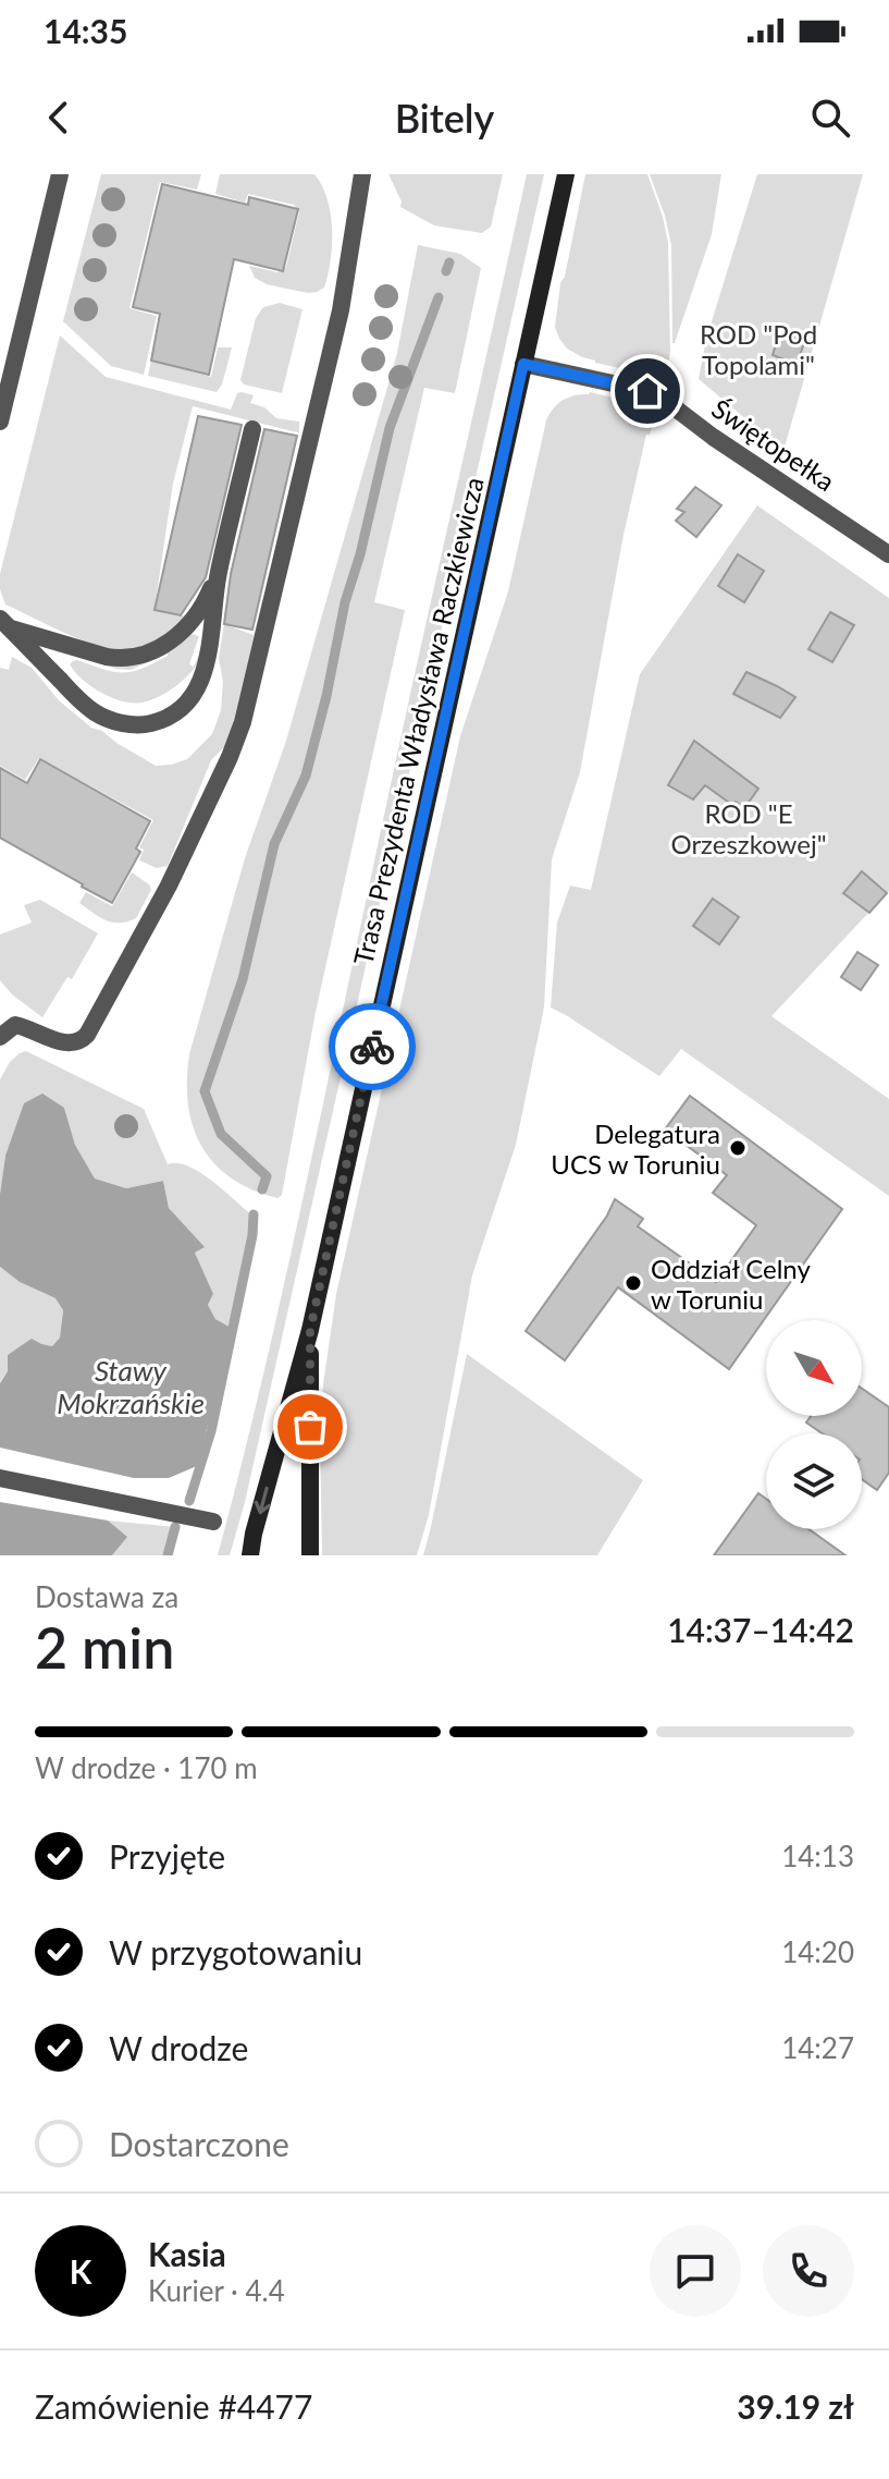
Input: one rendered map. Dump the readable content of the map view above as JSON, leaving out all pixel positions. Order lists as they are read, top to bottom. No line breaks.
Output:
{"streets":{"main road":["Trasa Prezydenta Władysława Raczkiewicza"],"street":["Świętopełka"]},"crossings":[["Świętopełka","Trasa Prezydenta Władysława Raczkiewicza"]],"water":["Stawy Mokrzańskie"],"parks":["ROD \"Pod Topolami\"","ROD \"E Orzeszkowej\""],"places":["Delegatura UCS w Toruniu","Oddział Celny w Toruniu"],"north":"bottom right","page":{"status":"14:35","header":"Bitely","heading":["2 min","Dostawa za","14:37–14:42"],"panel":["Kasia","Kurier · 4.4","Zamówienie #4477","39.19 zł"],"bar":"W drodze · 170 m","list":[["Przyjęte","14:13"],["W przygotowaniu","14:20"],["W drodze","14:27"],"Dostarczone"],"round":"K"}}
